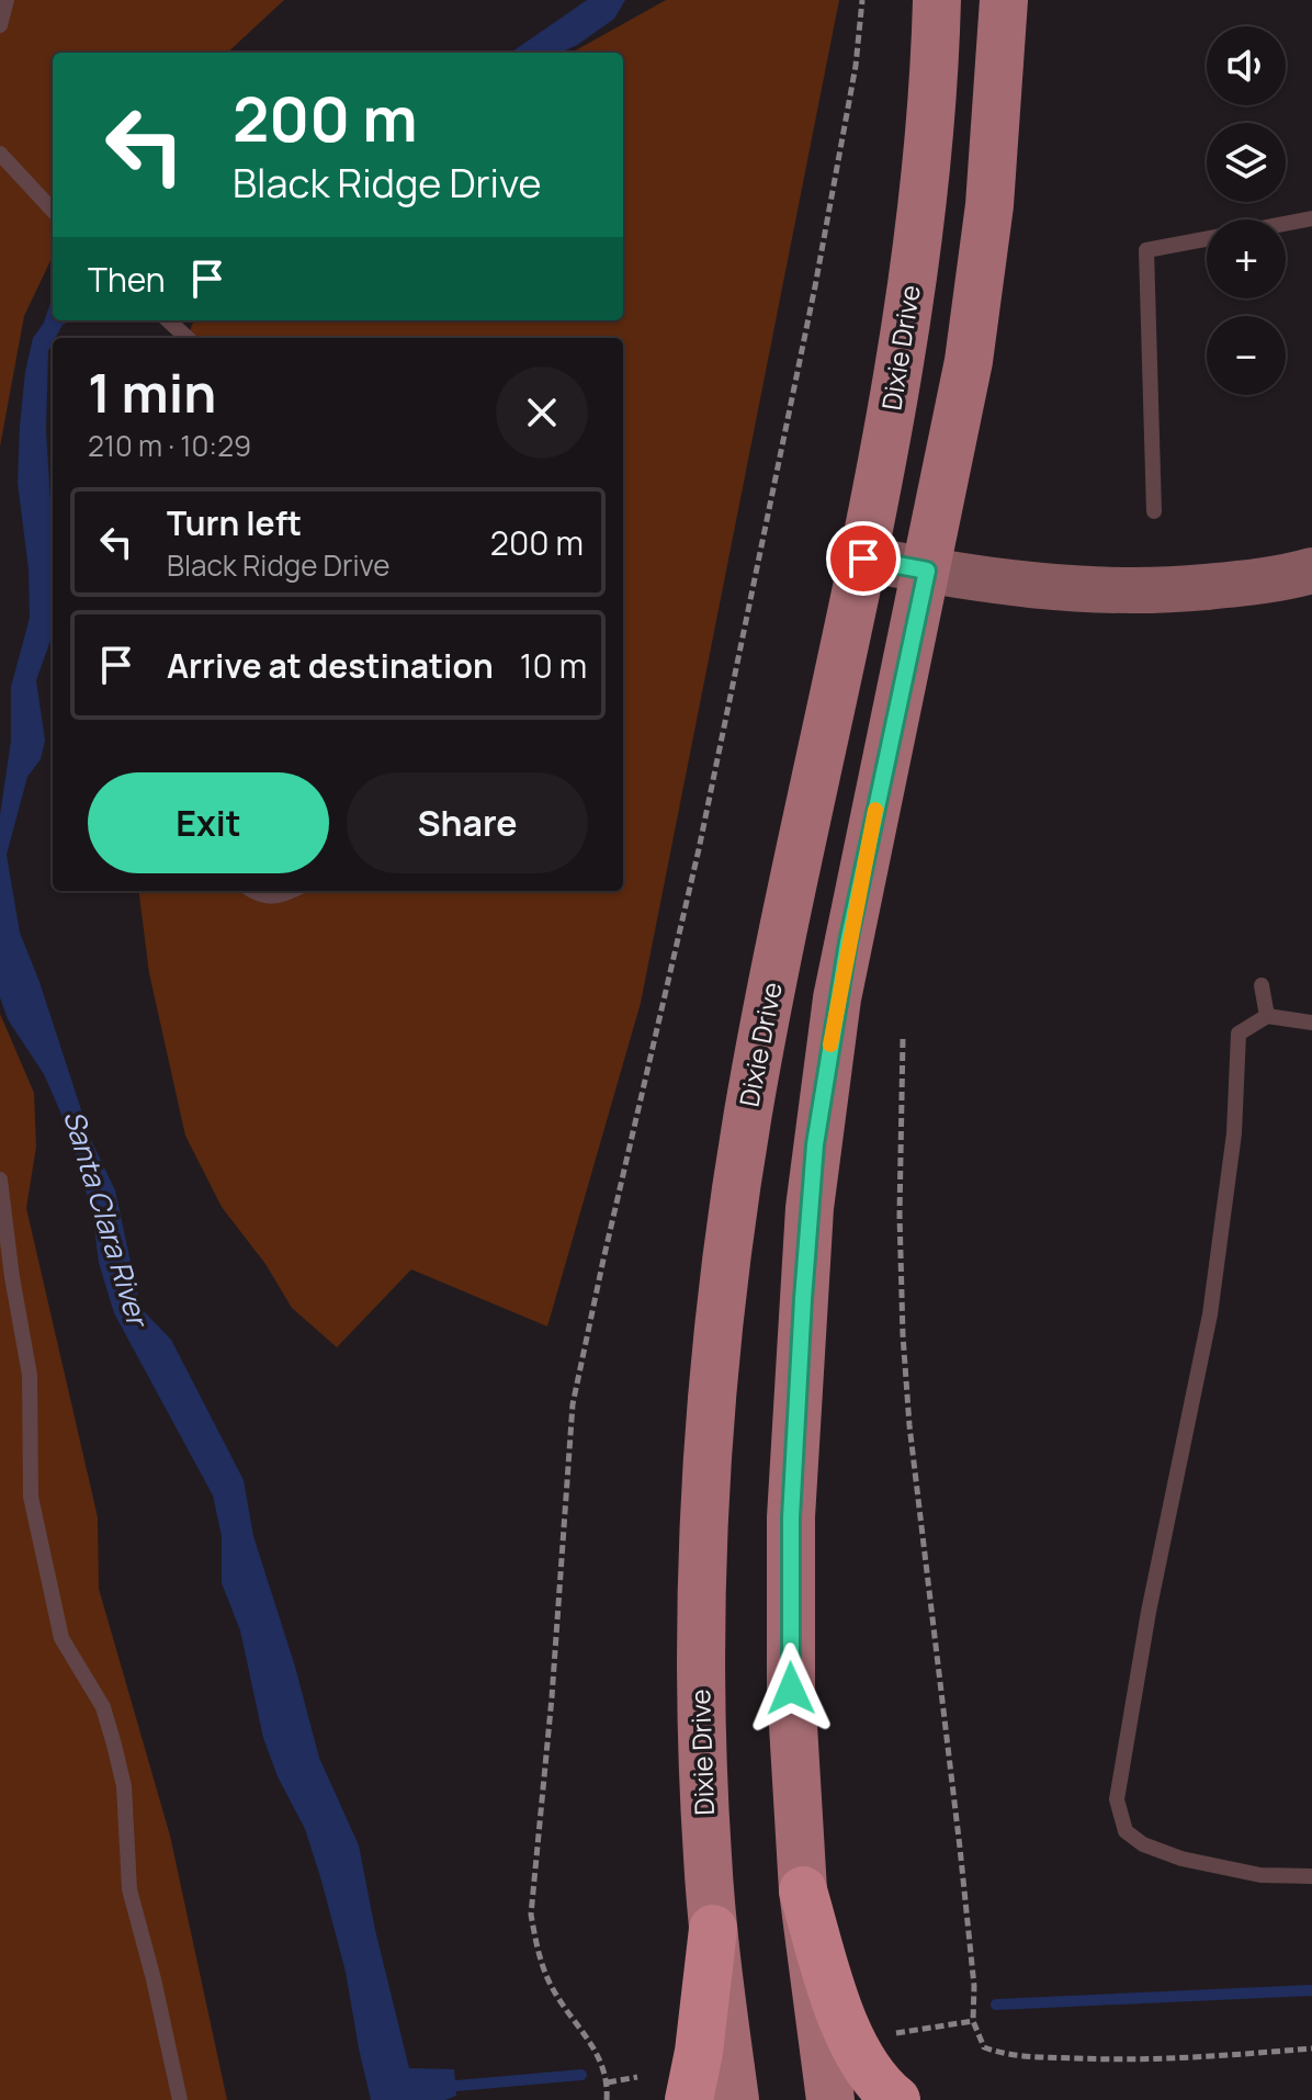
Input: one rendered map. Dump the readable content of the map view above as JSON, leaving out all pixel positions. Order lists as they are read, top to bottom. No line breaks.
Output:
{"streets":{"main road":["Dixie Drive"]},"water":["Santa Clara River"],"page":{"map_buttons":["+","−"],"turn":["200 m","Black Ridge Drive"],"then":"Then","heading":["1 min","210 m · 10:29"],"list":[{"name":"Turn left","note":"Black Ridge Drive","value":"200 m"},{"name":"Arrive at destination","value":"10 m"}],"buttons":["Exit","Share"]}}
